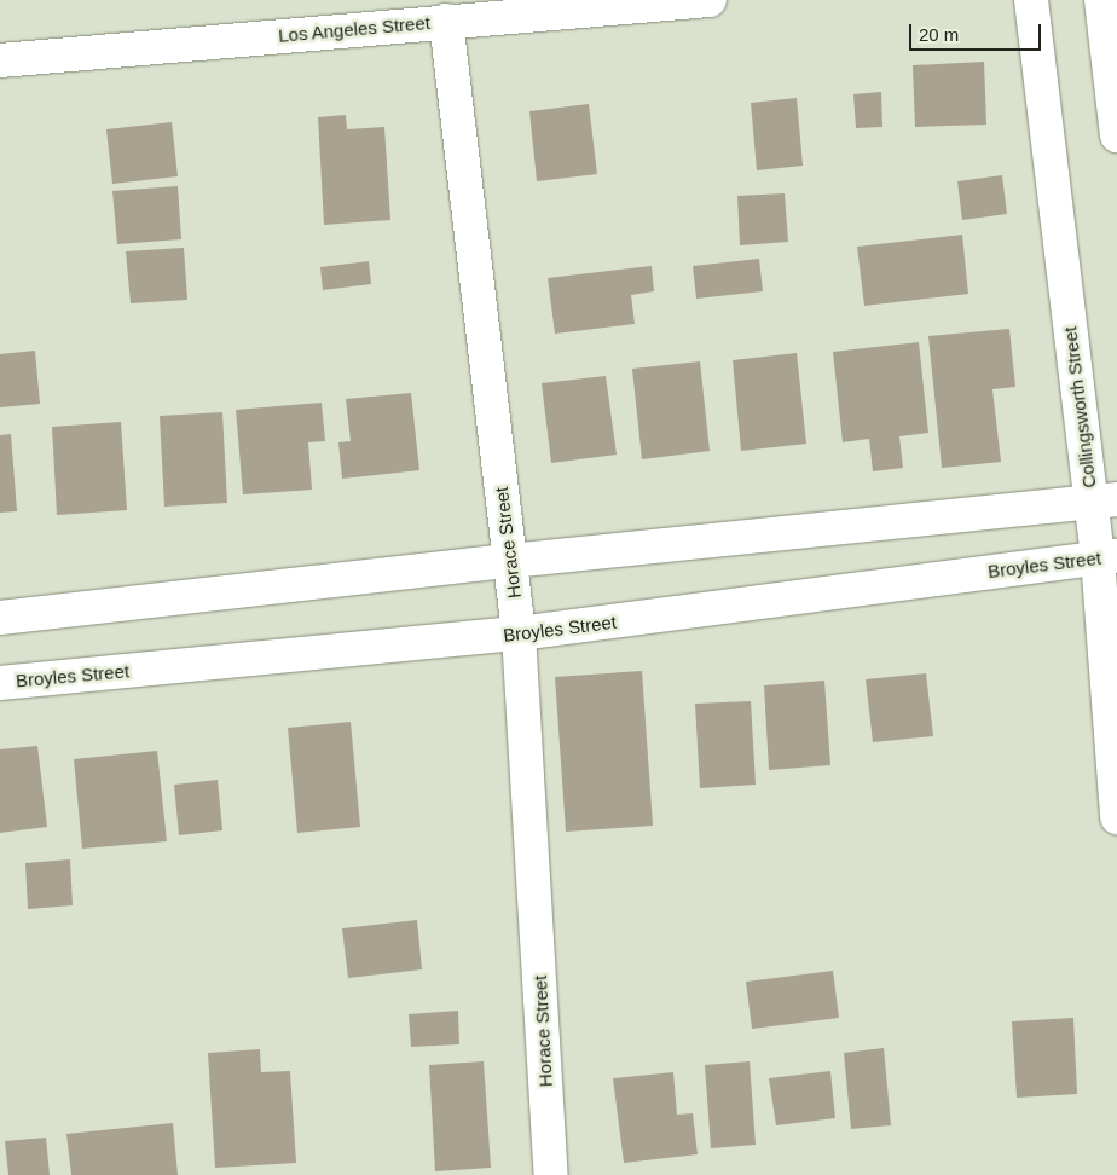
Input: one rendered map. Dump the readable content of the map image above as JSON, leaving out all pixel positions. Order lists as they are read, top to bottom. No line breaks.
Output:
{"streets":{"main road":["Los Angeles Street","Collingsworth Street","Horace Street","Broyles Street"]},"crossings":[["Los Angeles Street","Horace Street"],["Collingsworth Street","Broyles Street"],["Horace Street","Broyles Street"]],"scale_bar":"20 m"}
